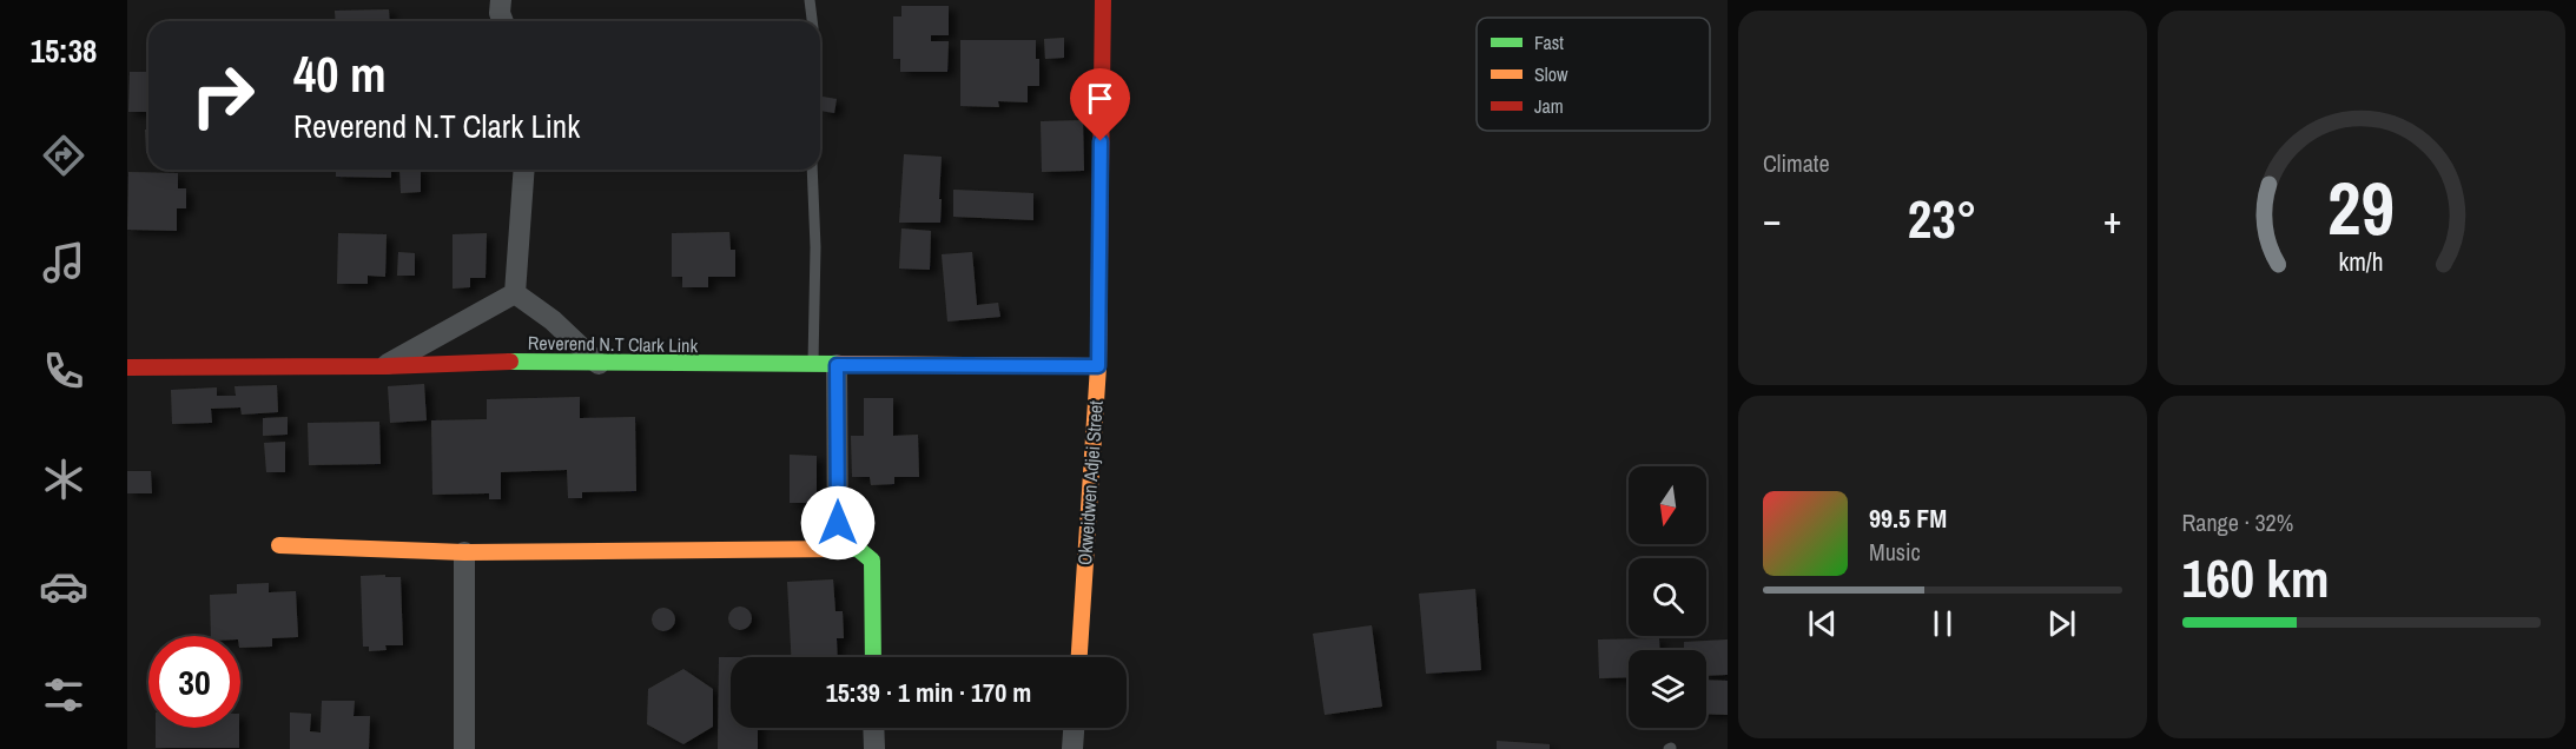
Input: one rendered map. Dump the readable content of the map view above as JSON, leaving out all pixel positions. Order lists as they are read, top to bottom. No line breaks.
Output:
{"streets":{"street":["Reverend N.T Clark Link","Okweidwen Adjei Street"]},"crossings":[["Reverend N.T Clark Link","Okweidwen Adjei Street"]],"legend":["Fast","Slow","Jam"],"north":"bottom","page":{"tabs":"15:38","tile":["Climate",["Range · 32%","160 km"]],"turn":["40 m","Reverend N.T Clark Link"],"heat":["−","23°","+"],"song":["99.5 FM","Music"],"limit":"30","trip":"15:39 · 1 min · 170 m","gauge":["29","km/h"]}}
